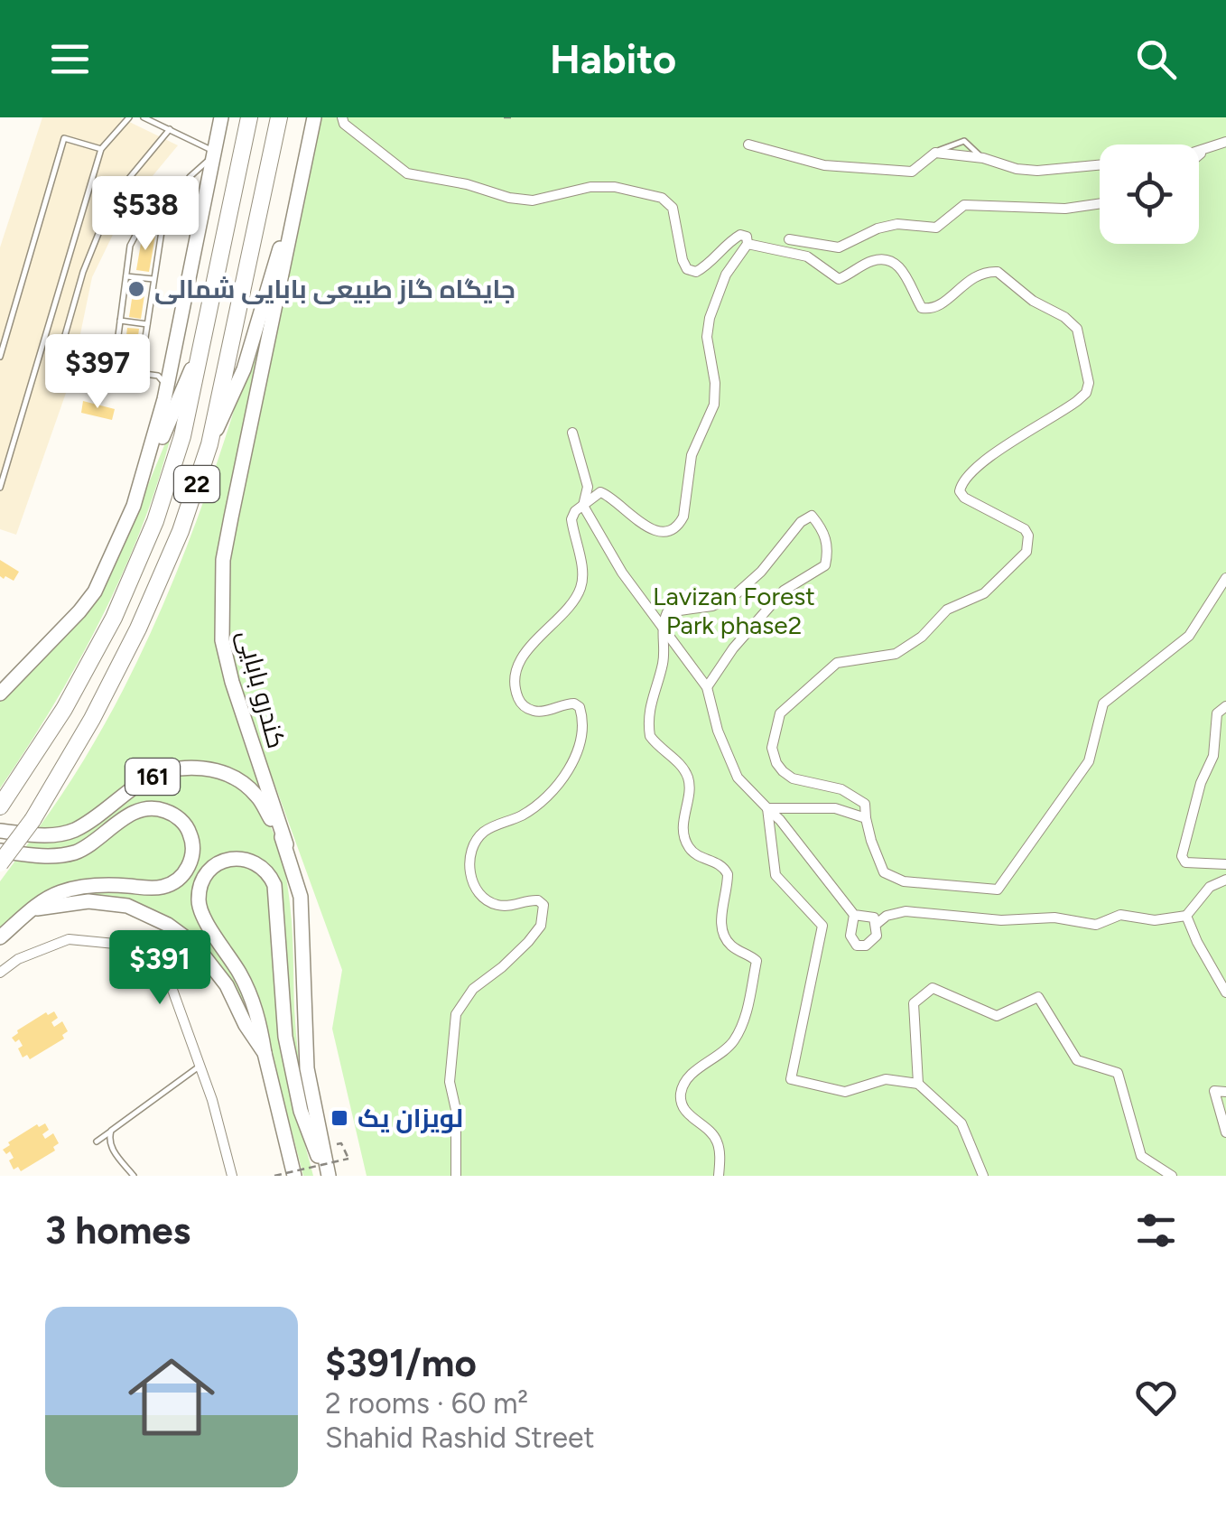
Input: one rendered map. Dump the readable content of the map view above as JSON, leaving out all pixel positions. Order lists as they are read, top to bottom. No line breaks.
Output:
{"streets":{"highway":["22"],"main road":["کندرو بابایی","161"]},"crossings":[["کندرو بابایی","161"]],"parks":["Lavizan Forest Park phase2"],"places":{"other":["جایگاه گاز طبیعی بابایی شمالی"],"transit":["لویزان یک"]},"page":{"header":"Habito","price":["$538","$397","$391"],"heading":"3 homes","list":[{"name":"$391/mo","note":"2 rooms · 60 m² · Shahid Rashid Street"}]}}
